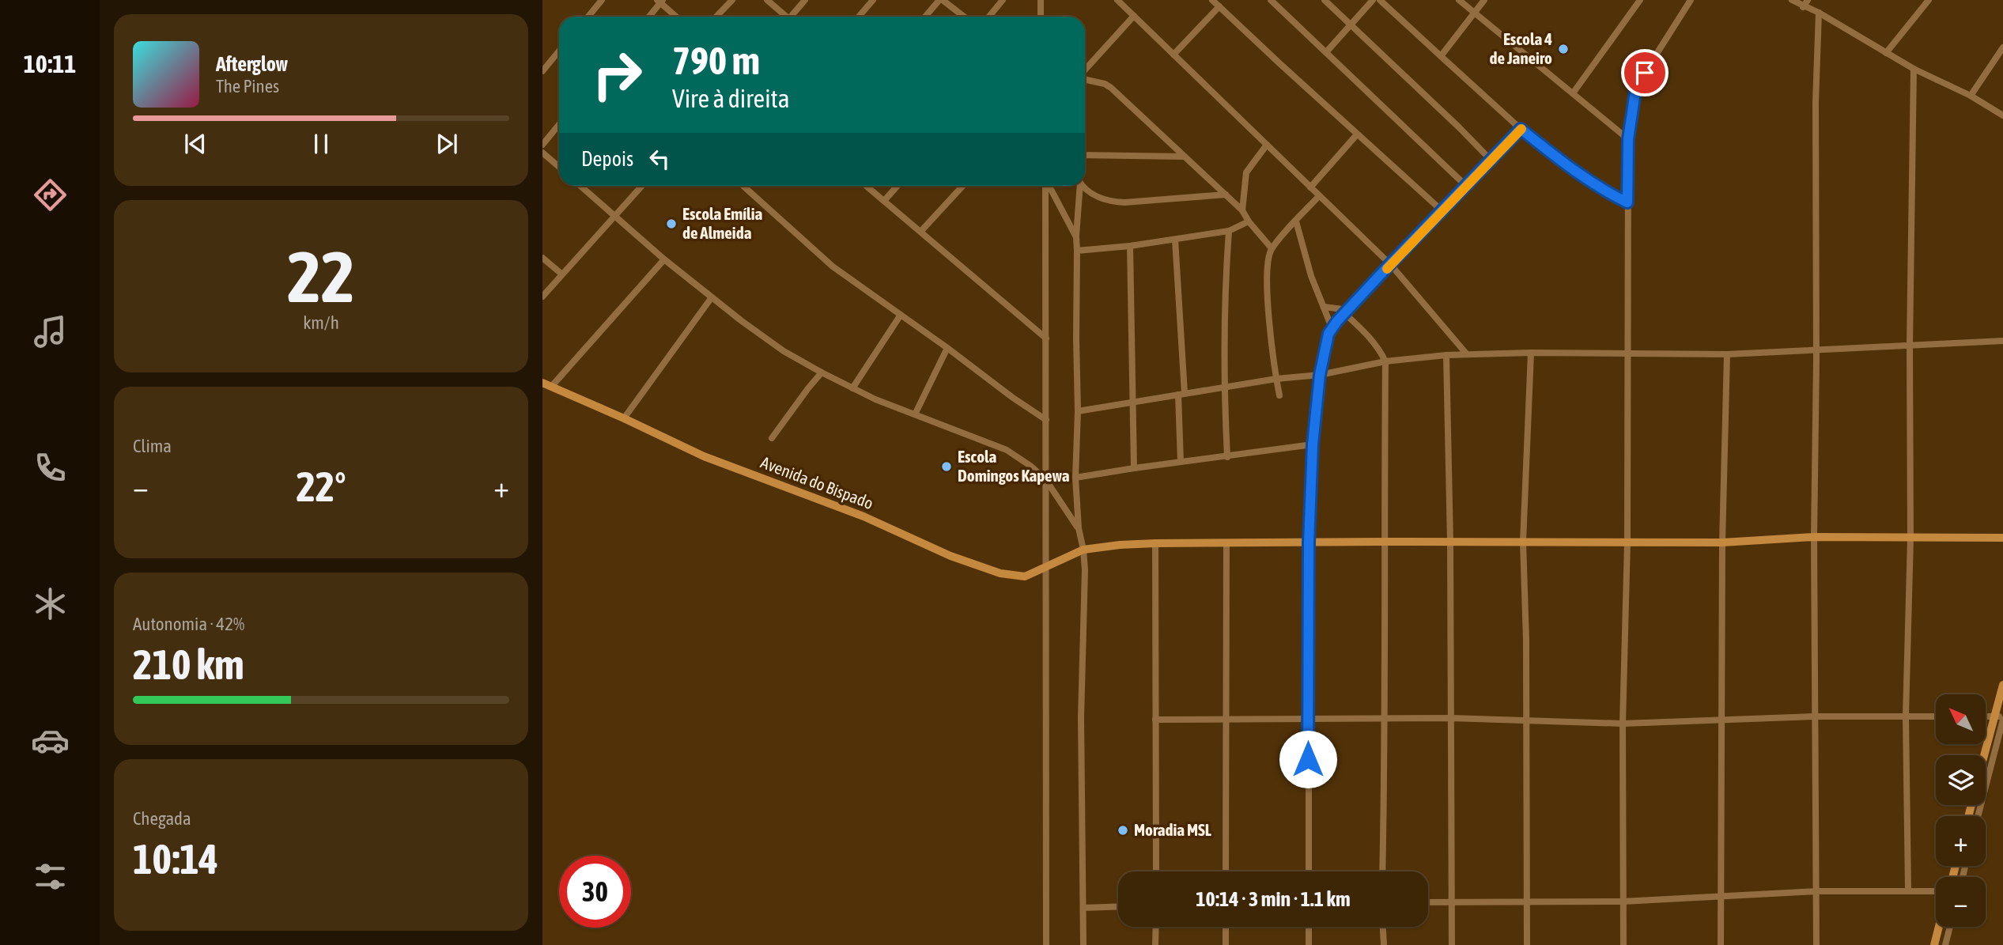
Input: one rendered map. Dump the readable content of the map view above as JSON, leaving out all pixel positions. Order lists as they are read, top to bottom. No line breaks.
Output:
{"streets":{"main road":["Avenida do Bispado"]},"places":["Escola 4 de Janeiro","Escola Emília de Almeida","Escola Domingos Kapewa","Moradia MSL"],"north":"top left","page":{"tabs":"10:11","turn":["790 m","Vire à direita"],"song":["Afterglow","The Pines"],"then":"Depois","tile":[["22","km/h"],"Clima",["Autonomia · 42%","210 km"],["Chegada","10:14"]],"heat":["−","22°","+"],"map_buttons":["+","−"],"limit":"30","trip":"10:14 · 3 min · 1.1 km"}}
